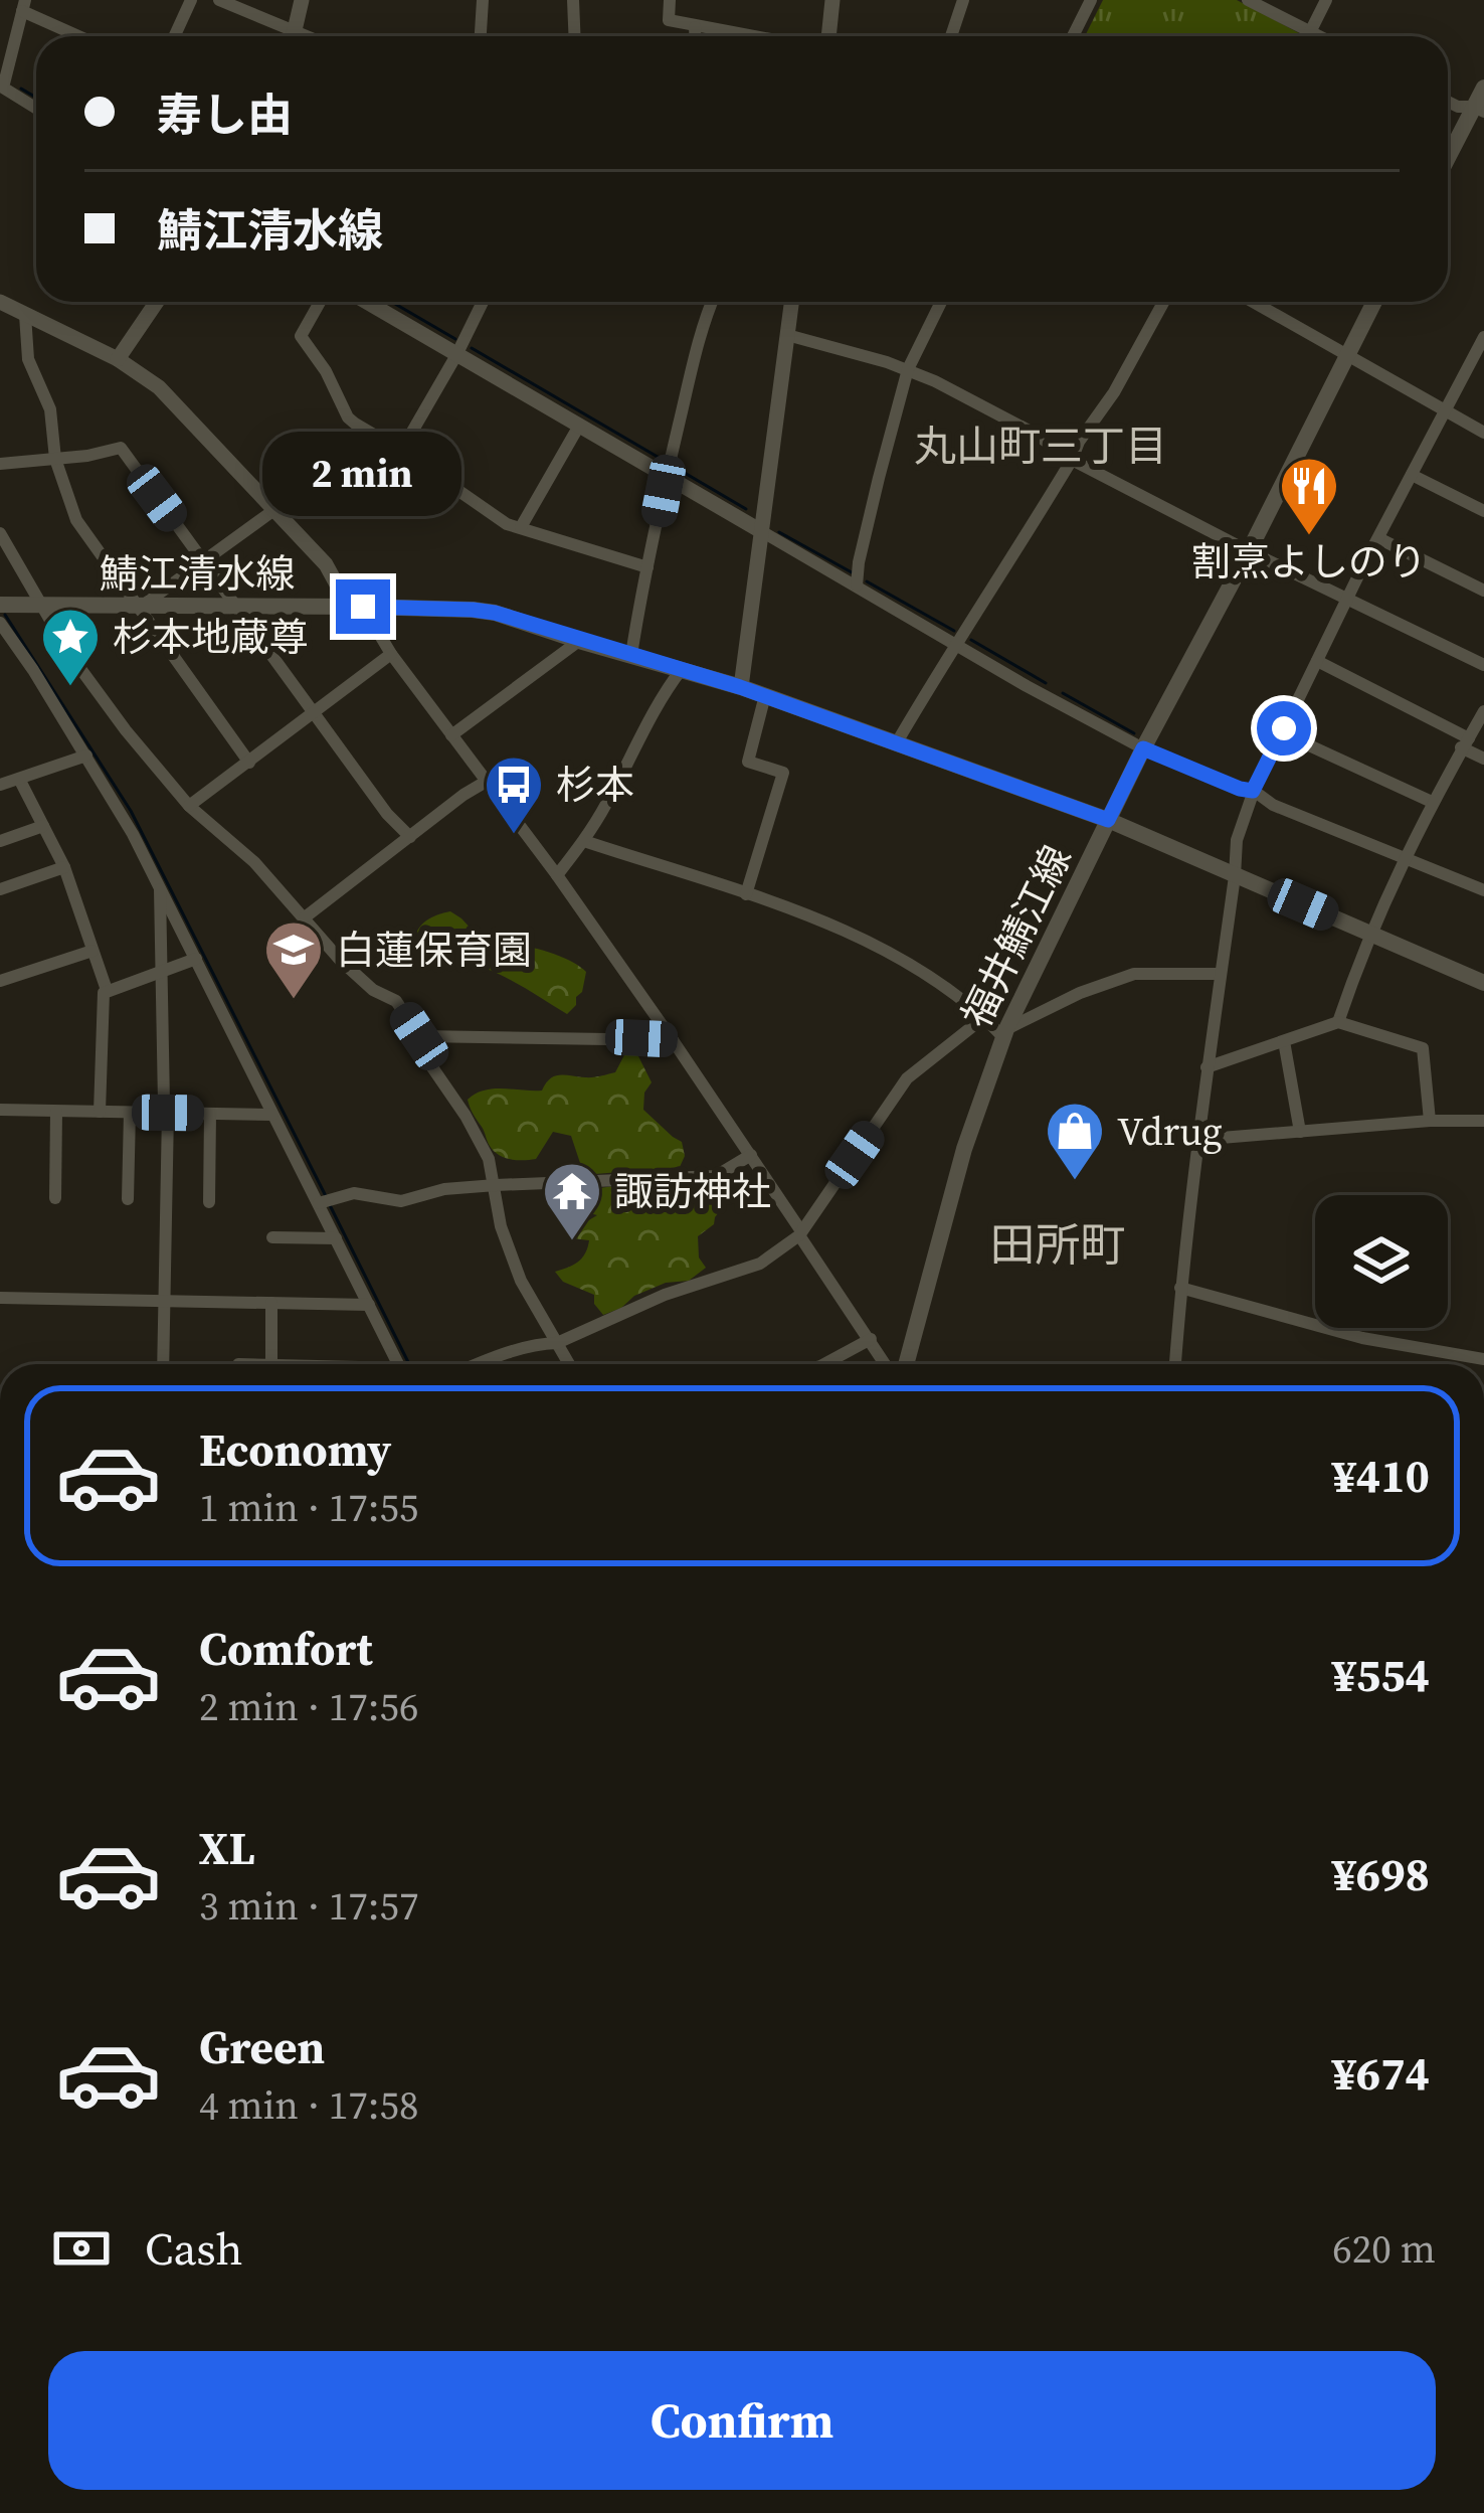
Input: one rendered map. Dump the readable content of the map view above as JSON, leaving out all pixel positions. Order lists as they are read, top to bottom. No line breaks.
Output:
{"streets":{"main road":["鯖江清水線","福井鯖江線"]},"crossings":[["鯖江清水線","福井鯖江線"]],"districts":["丸山町三丁目","田所町"],"places":{"restaurant":["割烹よしのり"],"place":["杉本地蔵尊"],"bus stop":["杉本"],"school or university":["白蓮保育園"],"shop":["Vdrug"],"temple":["諏訪神社"]},"page":{"banner":["寿し由","鯖江清水線"],"bubble":"2 min","list":[{"name":"Economy","note":"1 min · 17:55","value":"¥410"},{"name":"Comfort","note":"2 min · 17:56","value":"¥554"},{"name":"XL","note":"3 min · 17:57","value":"¥698"},{"name":"Green","note":"4 min · 17:58","value":"¥674"}],"pay":["Cash","620 m"],"buttons":"Confirm"}}
